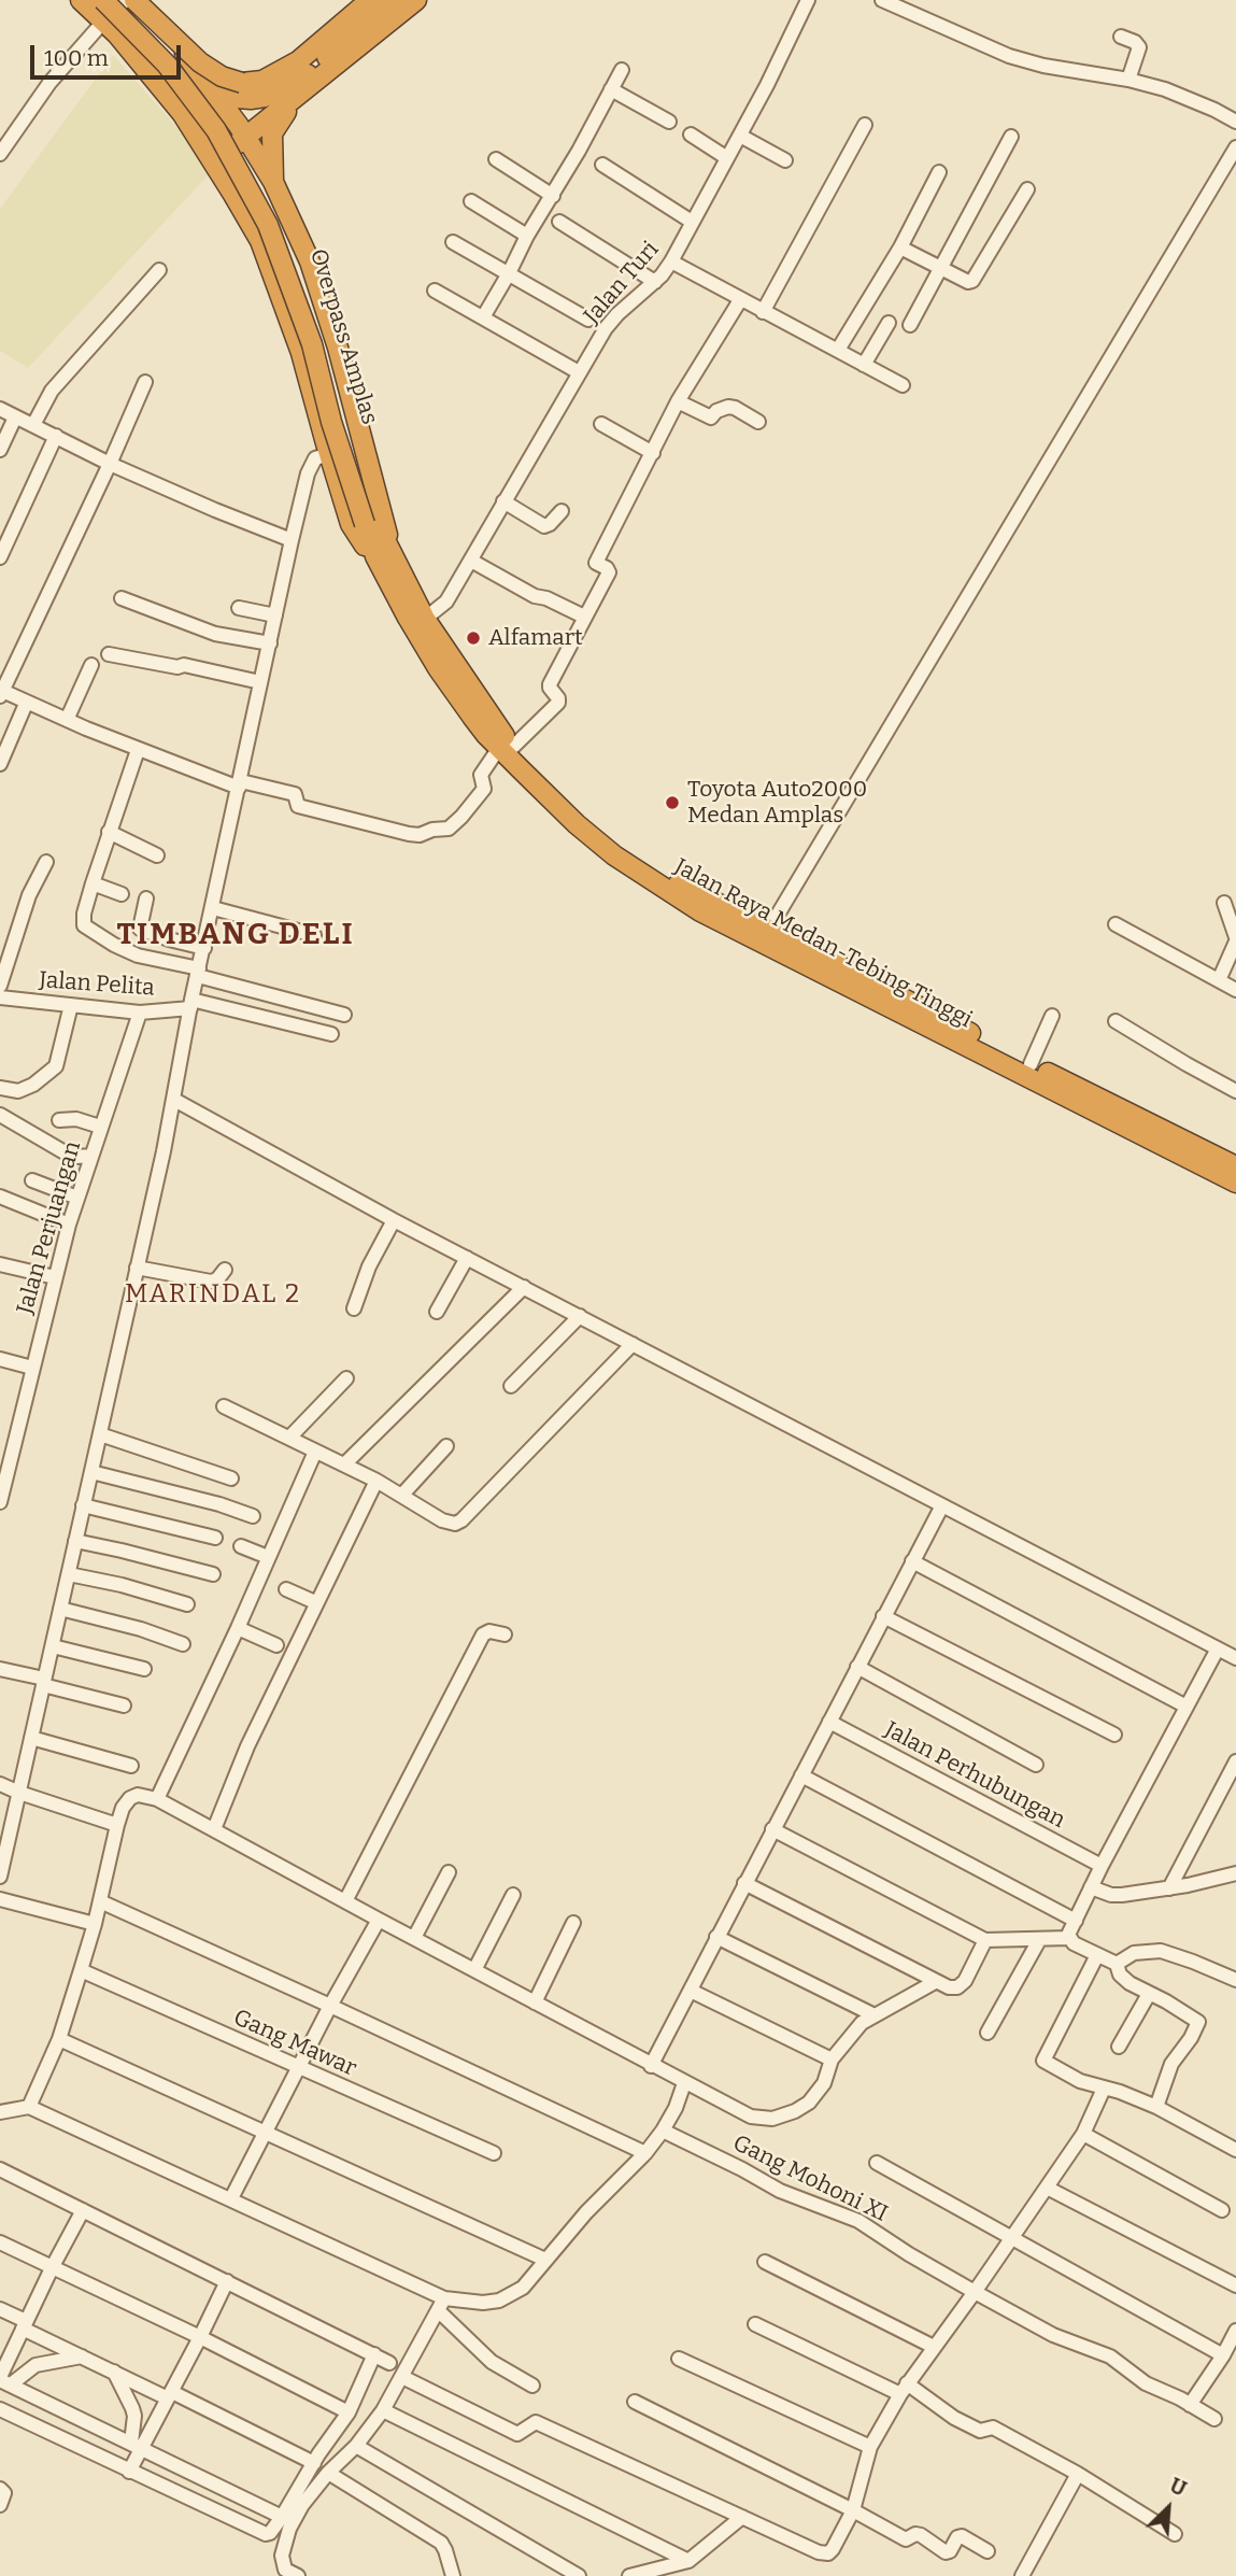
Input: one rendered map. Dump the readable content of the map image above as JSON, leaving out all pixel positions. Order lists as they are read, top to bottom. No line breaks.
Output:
{"streets":{"highway":["Overpass Amplas","Jalan Raya Medan-Tebing Tinggi"],"street":["Jalan Turi","Jalan Pelita","Jalan Perjuangan","Jalan Perhubungan","Gang Mawar","Gang Mohoni XI"]},"crossings":[["Jalan Turi","Jalan Raya Medan-Tebing Tinggi"],["Overpass Amplas","Jalan Raya Medan-Tebing Tinggi"],["Jalan Pelita","Jalan Perjuangan"]],"districts":["TIMBANG DELI","MARINDAL 2"],"places":["Alfamart","Toyota Auto2000 Medan Amplas"],"scale_bar":"100 m","north":"top right"}
